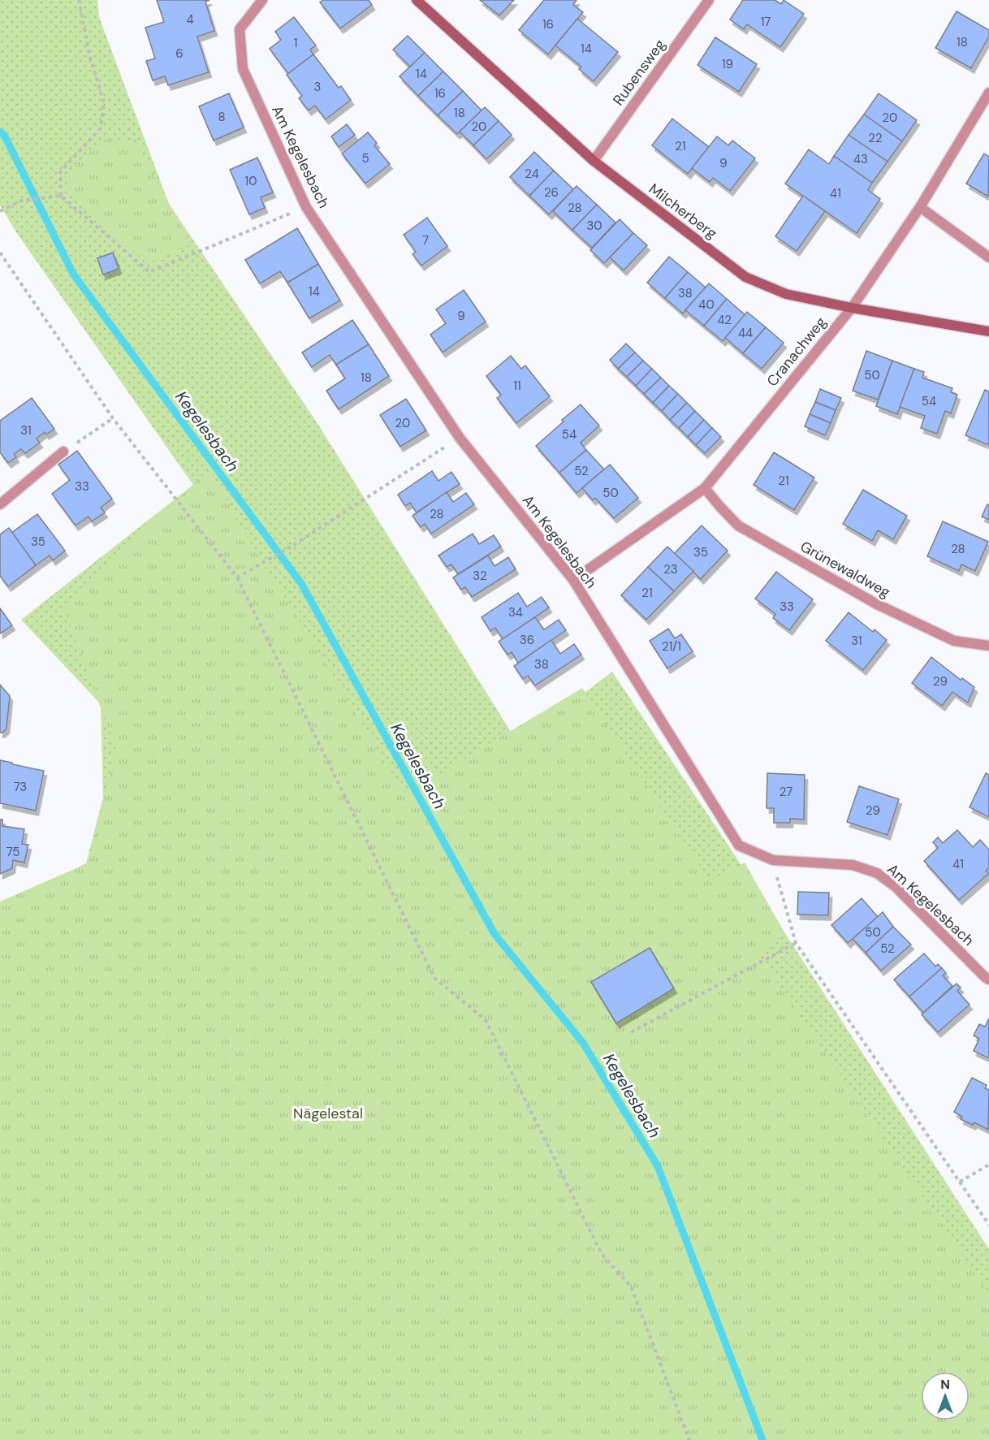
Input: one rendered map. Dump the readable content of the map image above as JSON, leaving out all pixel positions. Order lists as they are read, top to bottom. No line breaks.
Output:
{"streets":{"street":["Rubensweg","Am Kegelesbach","Milcherberg","Cranachweg","Grünewaldweg"]},"crossings":[["Rubensweg","Milcherberg"],["Am Kegelesbach","Cranachweg"],["Milcherberg","Cranachweg"],["Cranachweg","Grünewaldweg"]],"water":["Kegelesbach"],"parks":["Nägelestal"],"house_numbers":["4","17","16","18","1","14","6","19","14","3","16","18","8","20","20","22","21","5","43","9","24","10","26","41","28","30","7","14","38","40","9","42","44","50","18","11","54","20","31","54","52","21","33","50","28","35","28","35","23","32","21","33","34","36","31","21/1","38","29","73","27","29","75","41","50","52"],"north":"top"}
